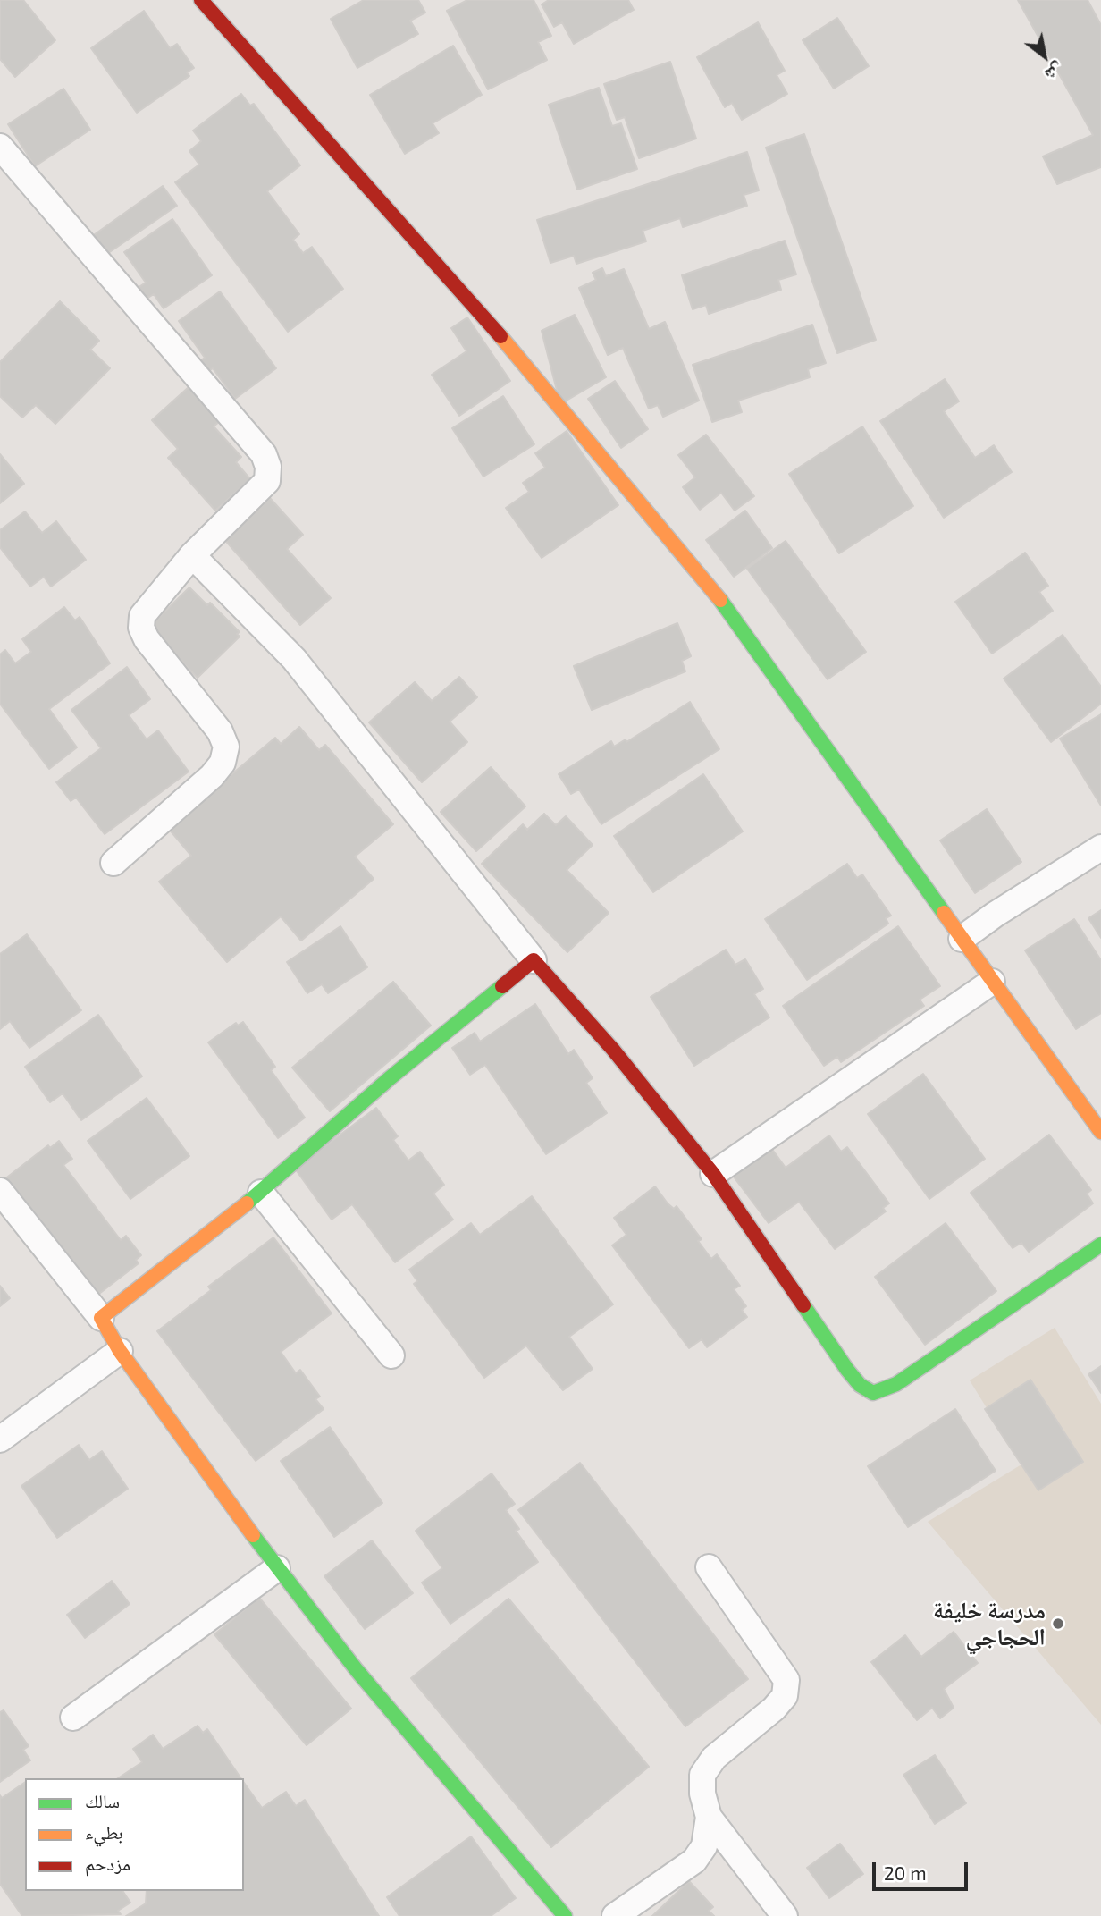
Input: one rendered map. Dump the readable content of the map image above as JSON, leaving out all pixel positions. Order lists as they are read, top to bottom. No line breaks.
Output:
{"places":["مدرسة خليفة الحجاجي"],"legend":["سالك","بطيء","مزدحم"],"scale_bar":"20 m","north":"bottom right"}
